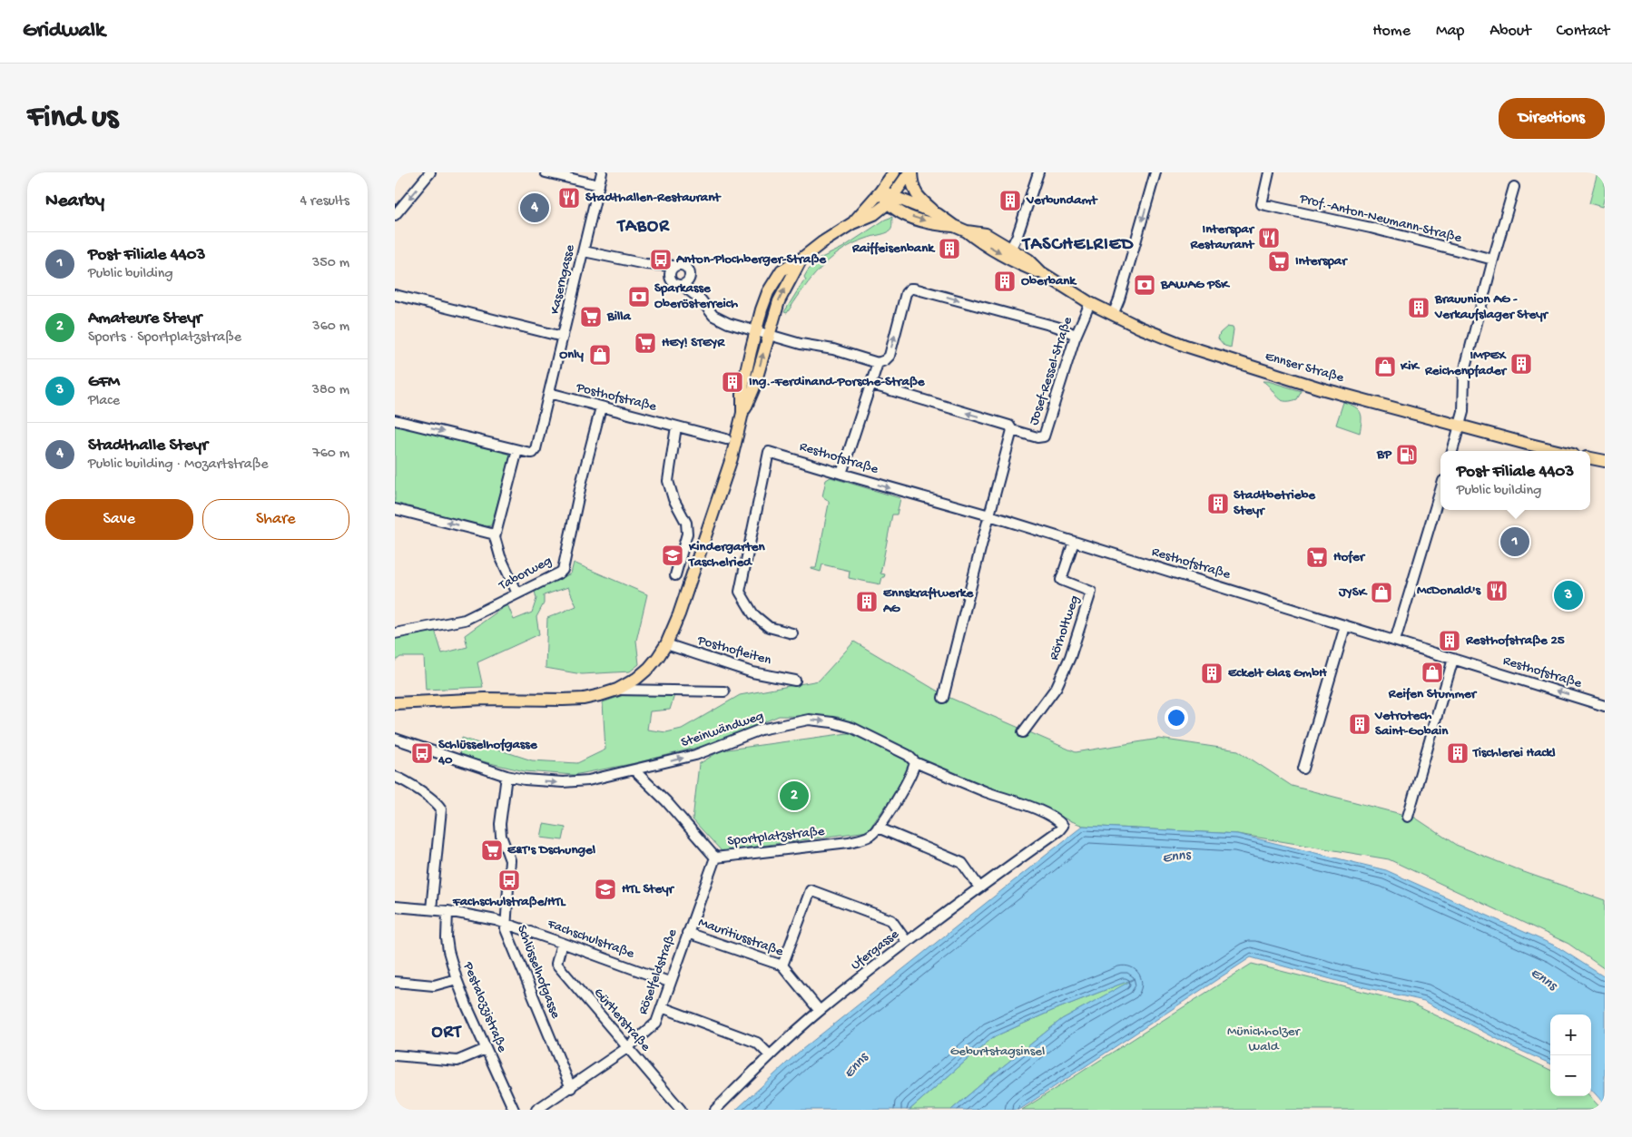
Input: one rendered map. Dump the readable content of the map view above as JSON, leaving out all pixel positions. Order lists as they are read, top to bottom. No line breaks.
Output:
{"streets":{"main road":["Ennser Straße"],"street":["Prof.-Anton-Neumann-Straße","Kaserngasse","Josef-Ressel-Straße","Posthofstraße","Resthofstraße","Taborweg","Rörholtweg","Posthofleiten","Steinwändweg","Sportplatzstraße","Mauritiusstraße","Fachschulstraße","Ufergasse","Schlüsselhofgasse","Röselfeldstraße","Pestalozzistraße","Gürtlerstraße"]},"crossings":[["Kaserngasse","Posthofstraße"],["Ennser Straße","Josef-Ressel-Straße"],["Josef-Ressel-Straße","Resthofstraße"],["Posthofstraße","Taborweg"],["Resthofstraße","Rörholtweg"],["Steinwändweg","Sportplatzstraße"],["Steinwändweg","Ufergasse"],["Steinwändweg","Schlüsselhofgasse"],["Sportplatzstraße","Röselfeldstraße"],["Mauritiusstraße","Ufergasse"],["Mauritiusstraße","Röselfeldstraße"],["Fachschulstraße","Schlüsselhofgasse"],["Fachschulstraße","Röselfeldstraße"],["Fachschulstraße","Pestalozzistraße"],["Fachschulstraße","Gürtlerstraße"],["Schlüsselhofgasse","Röselfeldstraße"],["Röselfeldstraße","Gürtlerstraße"]],"one_way":["Steinwändweg"],"districts":["TABOR","TASCHELRIED","ORT"],"water":["Enns"],"parks":["Münichholzer Wald","Geburtstagsinsel"],"places":{"restaurant":["Stadthallen-Restaurant","Interspar Restaurant","McDonald's"],"building":["Verbundamt","Raiffeisenbank","Oberbank","Brauunion AG - Verkaufslager Steyr","IMPEX Reichenpfader","Ing.-Ferdinand-Porsche-Straße","Stadtbetriebe Steyr","Ennskraftwerke AG","Resthofstraße 25","Eckelt Glas GmbH","Vetrotech Saint-Gobain","Tischlerei Hackl"],"bus stop":["Anton-Plochberger-Straße","Schlüsselhofgasse 40","Fachschulstraße/HTL"],"supermarket":["Interspar","Billa","HEY! STEYR","Hofer","E&T's Dschungel"],"bank":["BAWAG PSK","Sparkasse Oberösterreich"],"shop":["Only","KiK","JYSK","Reifen Stummer"],"fuel station":["BP"],"school or university":["Kindergarten Taschelried","HTL Steyr"]},"page":{"header":"Gridwalk","nav":["Home","Map","About","Contact"],"buttons":["Directions",["Save","Share"]],"title":"Find us","heading":["Nearby","4 results"],"pins":["4","1","3","2"],"list":[{"mark":"1","name":"Post Filiale 4403","note":"Public building","value":"350 m"},{"mark":"2","name":"Amateure Steyr","note":"Sports · Sportplatzstraße","value":"360 m"},{"mark":"3","name":"GFM","note":"Place","value":"380 m"},{"mark":"4","name":"Stadthalle Steyr","note":"Public building · Mozartstraße","value":"760 m"}],"popup":["Post Filiale 4403","Public building"],"map_buttons":["+","−"]}}
